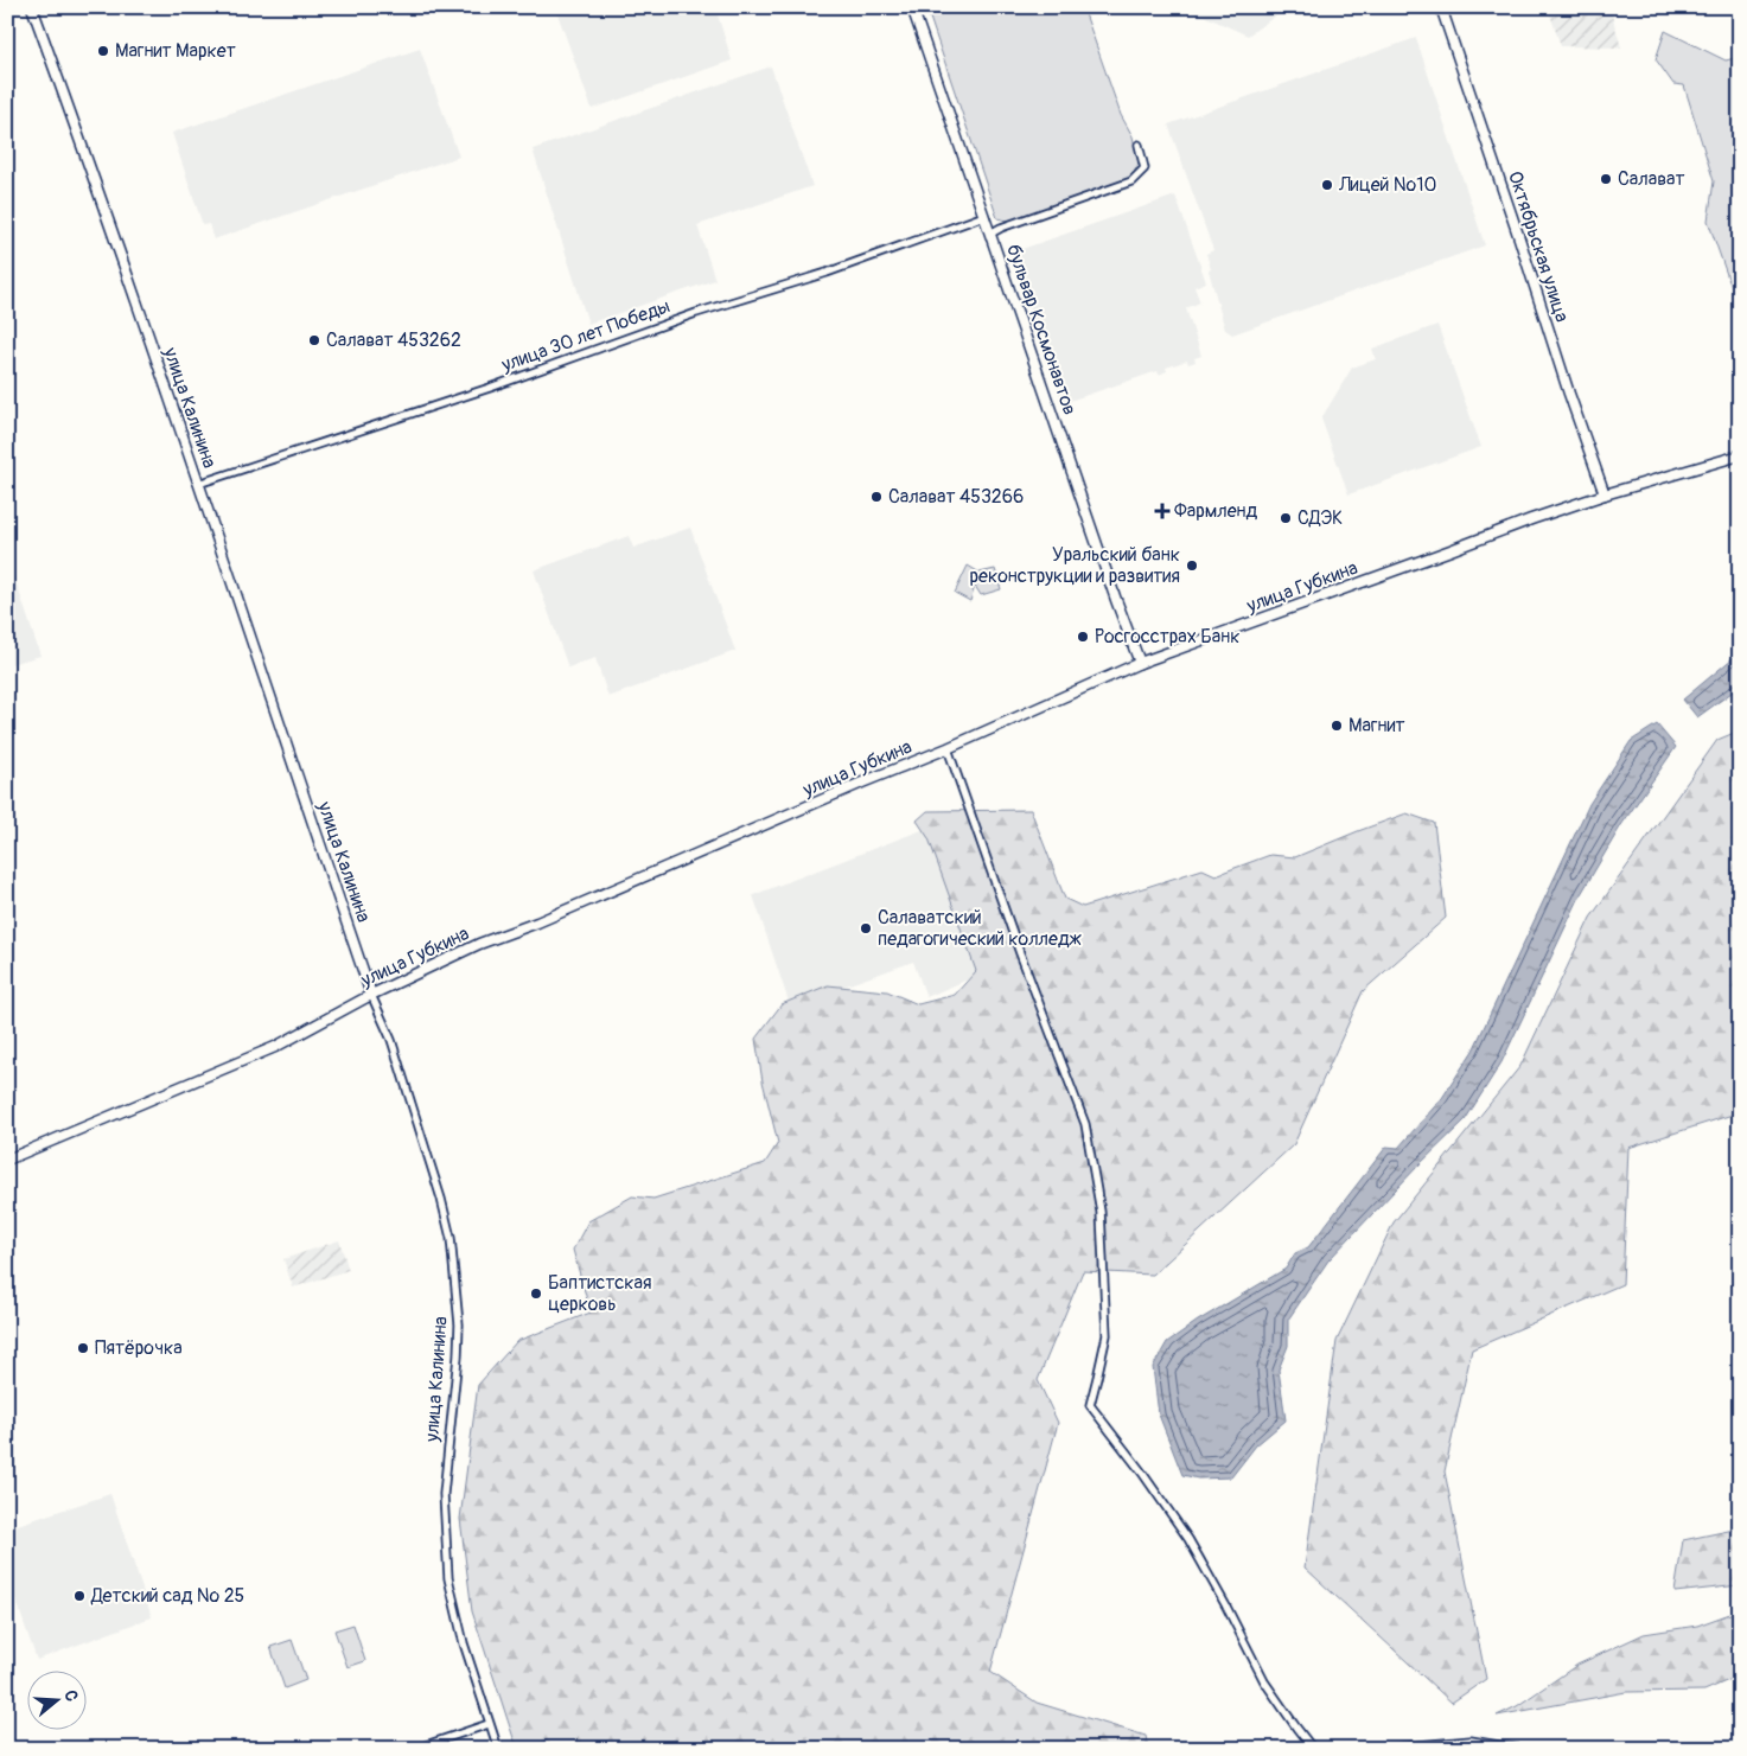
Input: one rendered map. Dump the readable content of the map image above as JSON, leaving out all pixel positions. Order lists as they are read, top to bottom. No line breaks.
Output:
{"streets":{"street":["Октябрьская улица","бульвар Космонавтов","улица 30 лет Победы","улица Калинина","улица Губкина"]},"crossings":[["Октябрьская улица","улица Губкина"],["бульвар Космонавтов","улица 30 лет Победы"],["бульвар Космонавтов","улица Губкина"],["улица 30 лет Победы","улица Калинина"],["улица Калинина","улица Губкина"]],"places":{"other":["Магнит Маркет","Салават","Лицей №10","Салават 453262","Салават 453266","СДЭК","Уральский банк реконструкции и развития","Росгосстрах Банк","Магнит","Салаватский педагогический колледж","Баптистская церковь","Пятёрочка","Детский сад № 25"],"health":["Фармленд"]},"north":"right"}
